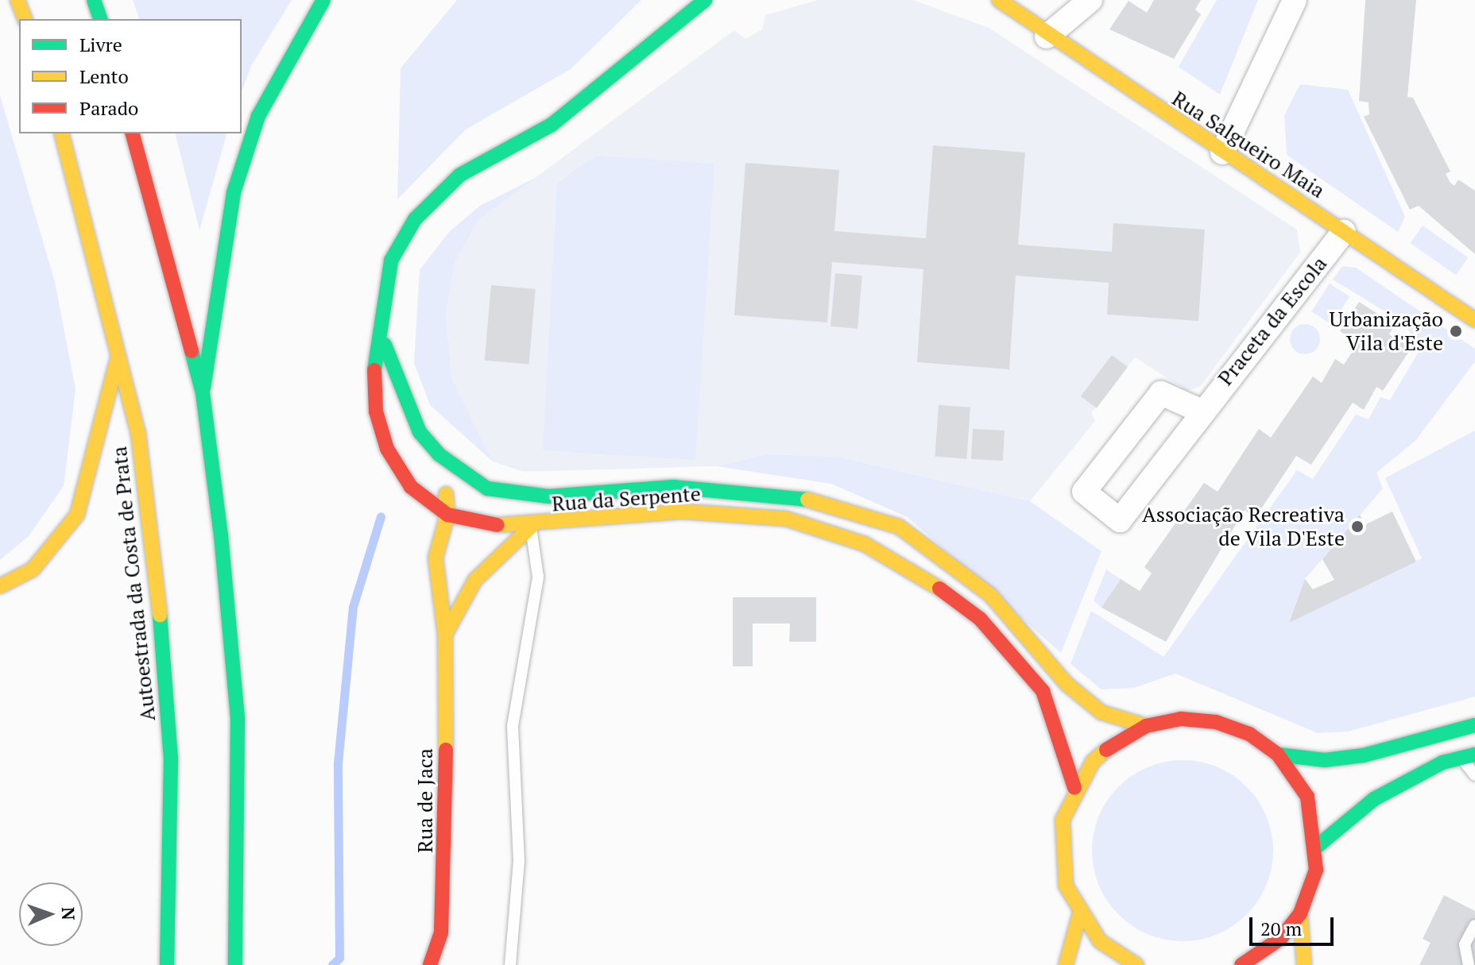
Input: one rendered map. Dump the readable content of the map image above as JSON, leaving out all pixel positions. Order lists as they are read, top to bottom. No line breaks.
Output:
{"streets":{"main road":["Rua Salgueiro Maia","Rua da Serpente","Autoestrada da Costa de Prata","Rua de Jaca"],"street":["Praceta da Escola"]},"crossings":[["Rua Salgueiro Maia","Praceta da Escola"],["Rua da Serpente","Rua de Jaca"]],"places":["Urbanização Vila d'Este","Associação Recreativa de Vila D'Este"],"legend":["Livre","Lento","Parado"],"scale_bar":"20 m","north":"right"}
